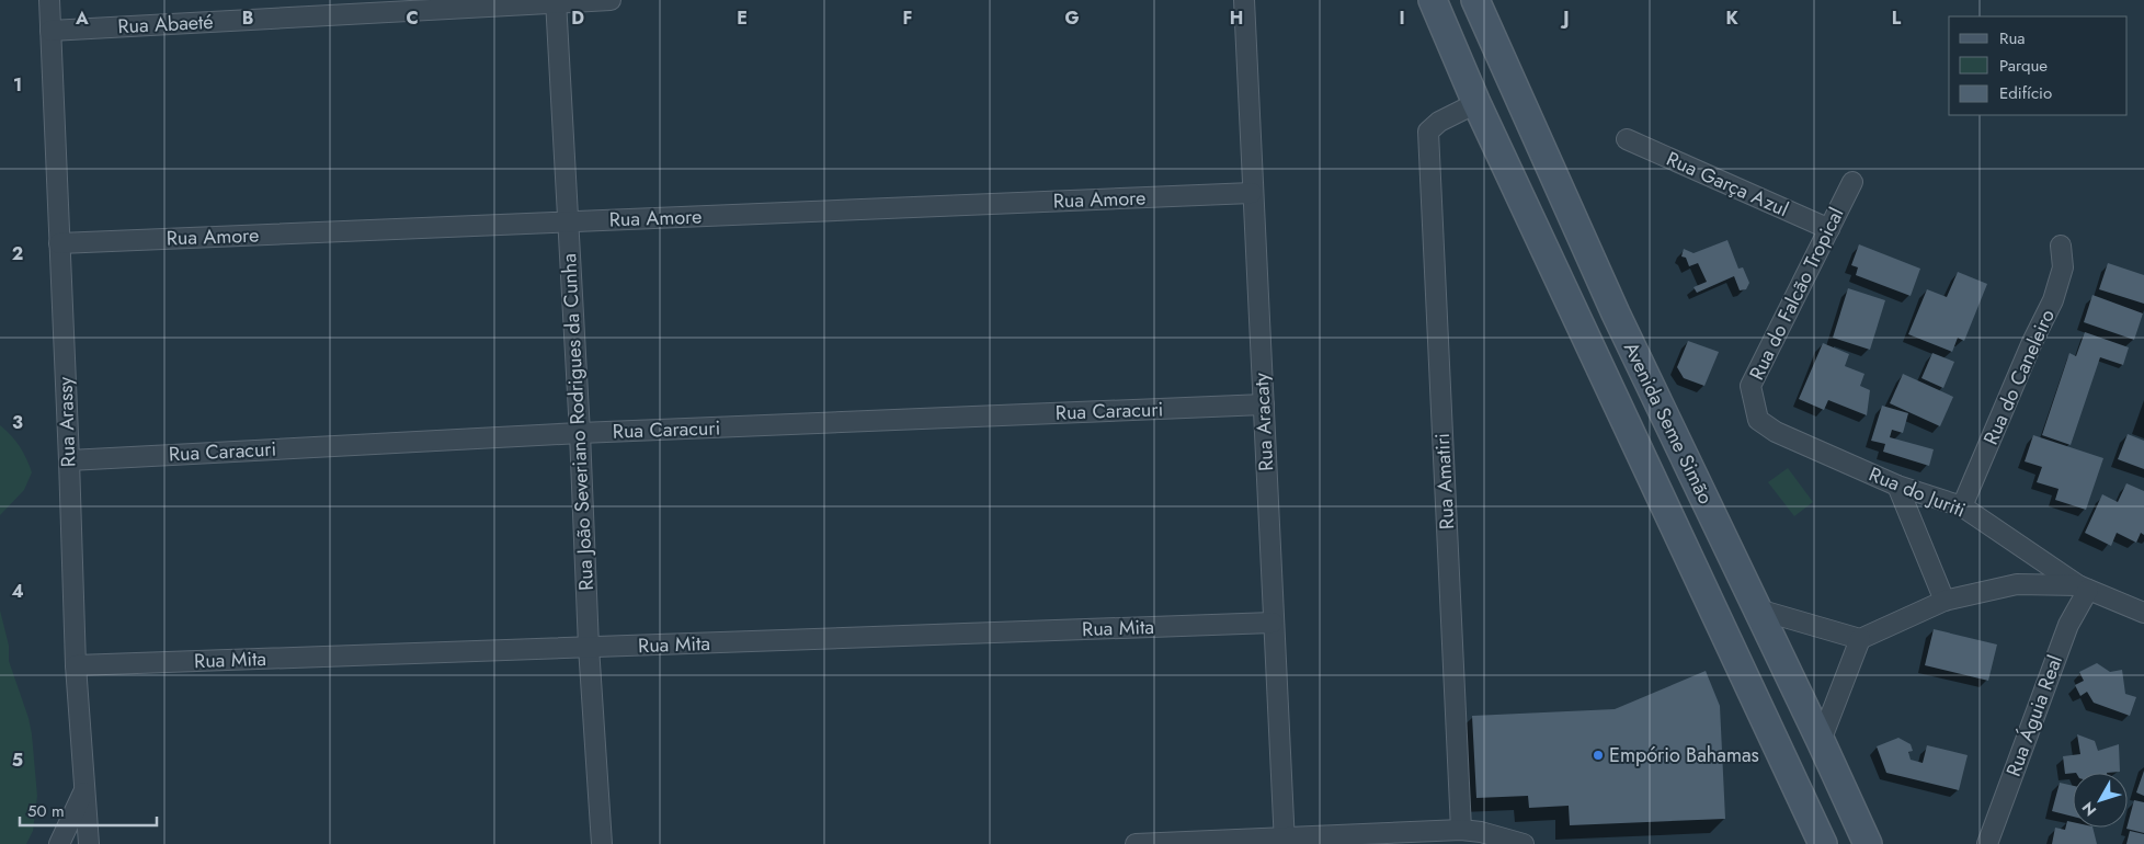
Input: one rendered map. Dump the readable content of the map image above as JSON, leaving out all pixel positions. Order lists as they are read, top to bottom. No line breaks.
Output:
{"streets":{"main road":["Avenida Seme Simão"],"street":["Rua Abaeté","Rua Garça Azul","Rua Amore","Rua do Falcão Tropical","Rua do Caneleiro","Rua Caracuri","Rua Arassy","Rua João Severiano Rodrigues da Cunha","Rua Aracaty","Rua Amatiri","Rua do Juriti","Rua Mita","Rua Águia Real"]},"crossings":[["Rua Abaeté","Rua Arassy"],["Rua Abaeté","Rua João Severiano Rodrigues da Cunha"],["Rua Garça Azul","Rua do Falcão Tropical"],["Rua Amore","Rua Arassy"],["Rua Amore","Rua João Severiano Rodrigues da Cunha"],["Rua Amore","Rua Aracaty"],["Rua do Falcão Tropical","Rua do Juriti"],["Rua do Caneleiro","Rua do Juriti"],["Rua Caracuri","Rua Arassy"],["Rua Caracuri","Rua João Severiano Rodrigues da Cunha"],["Rua Caracuri","Rua Aracaty"],["Rua Arassy","Rua Mita"],["Rua João Severiano Rodrigues da Cunha","Rua Mita"],["Rua Aracaty","Rua Mita"],["Avenida Seme Simão","Rua Amatiri"],["Rua do Juriti","Rua Águia Real"]],"places":["Empório Bahamas"],"legend":["Rua","Parque","Edifício"],"scale_bar":"50 m","north":"bottom left","grid":{"columns":["A","B","C","D","E","F","G","H","I","J","K","L"],"rows":["1","2","3","4","5"]}}
